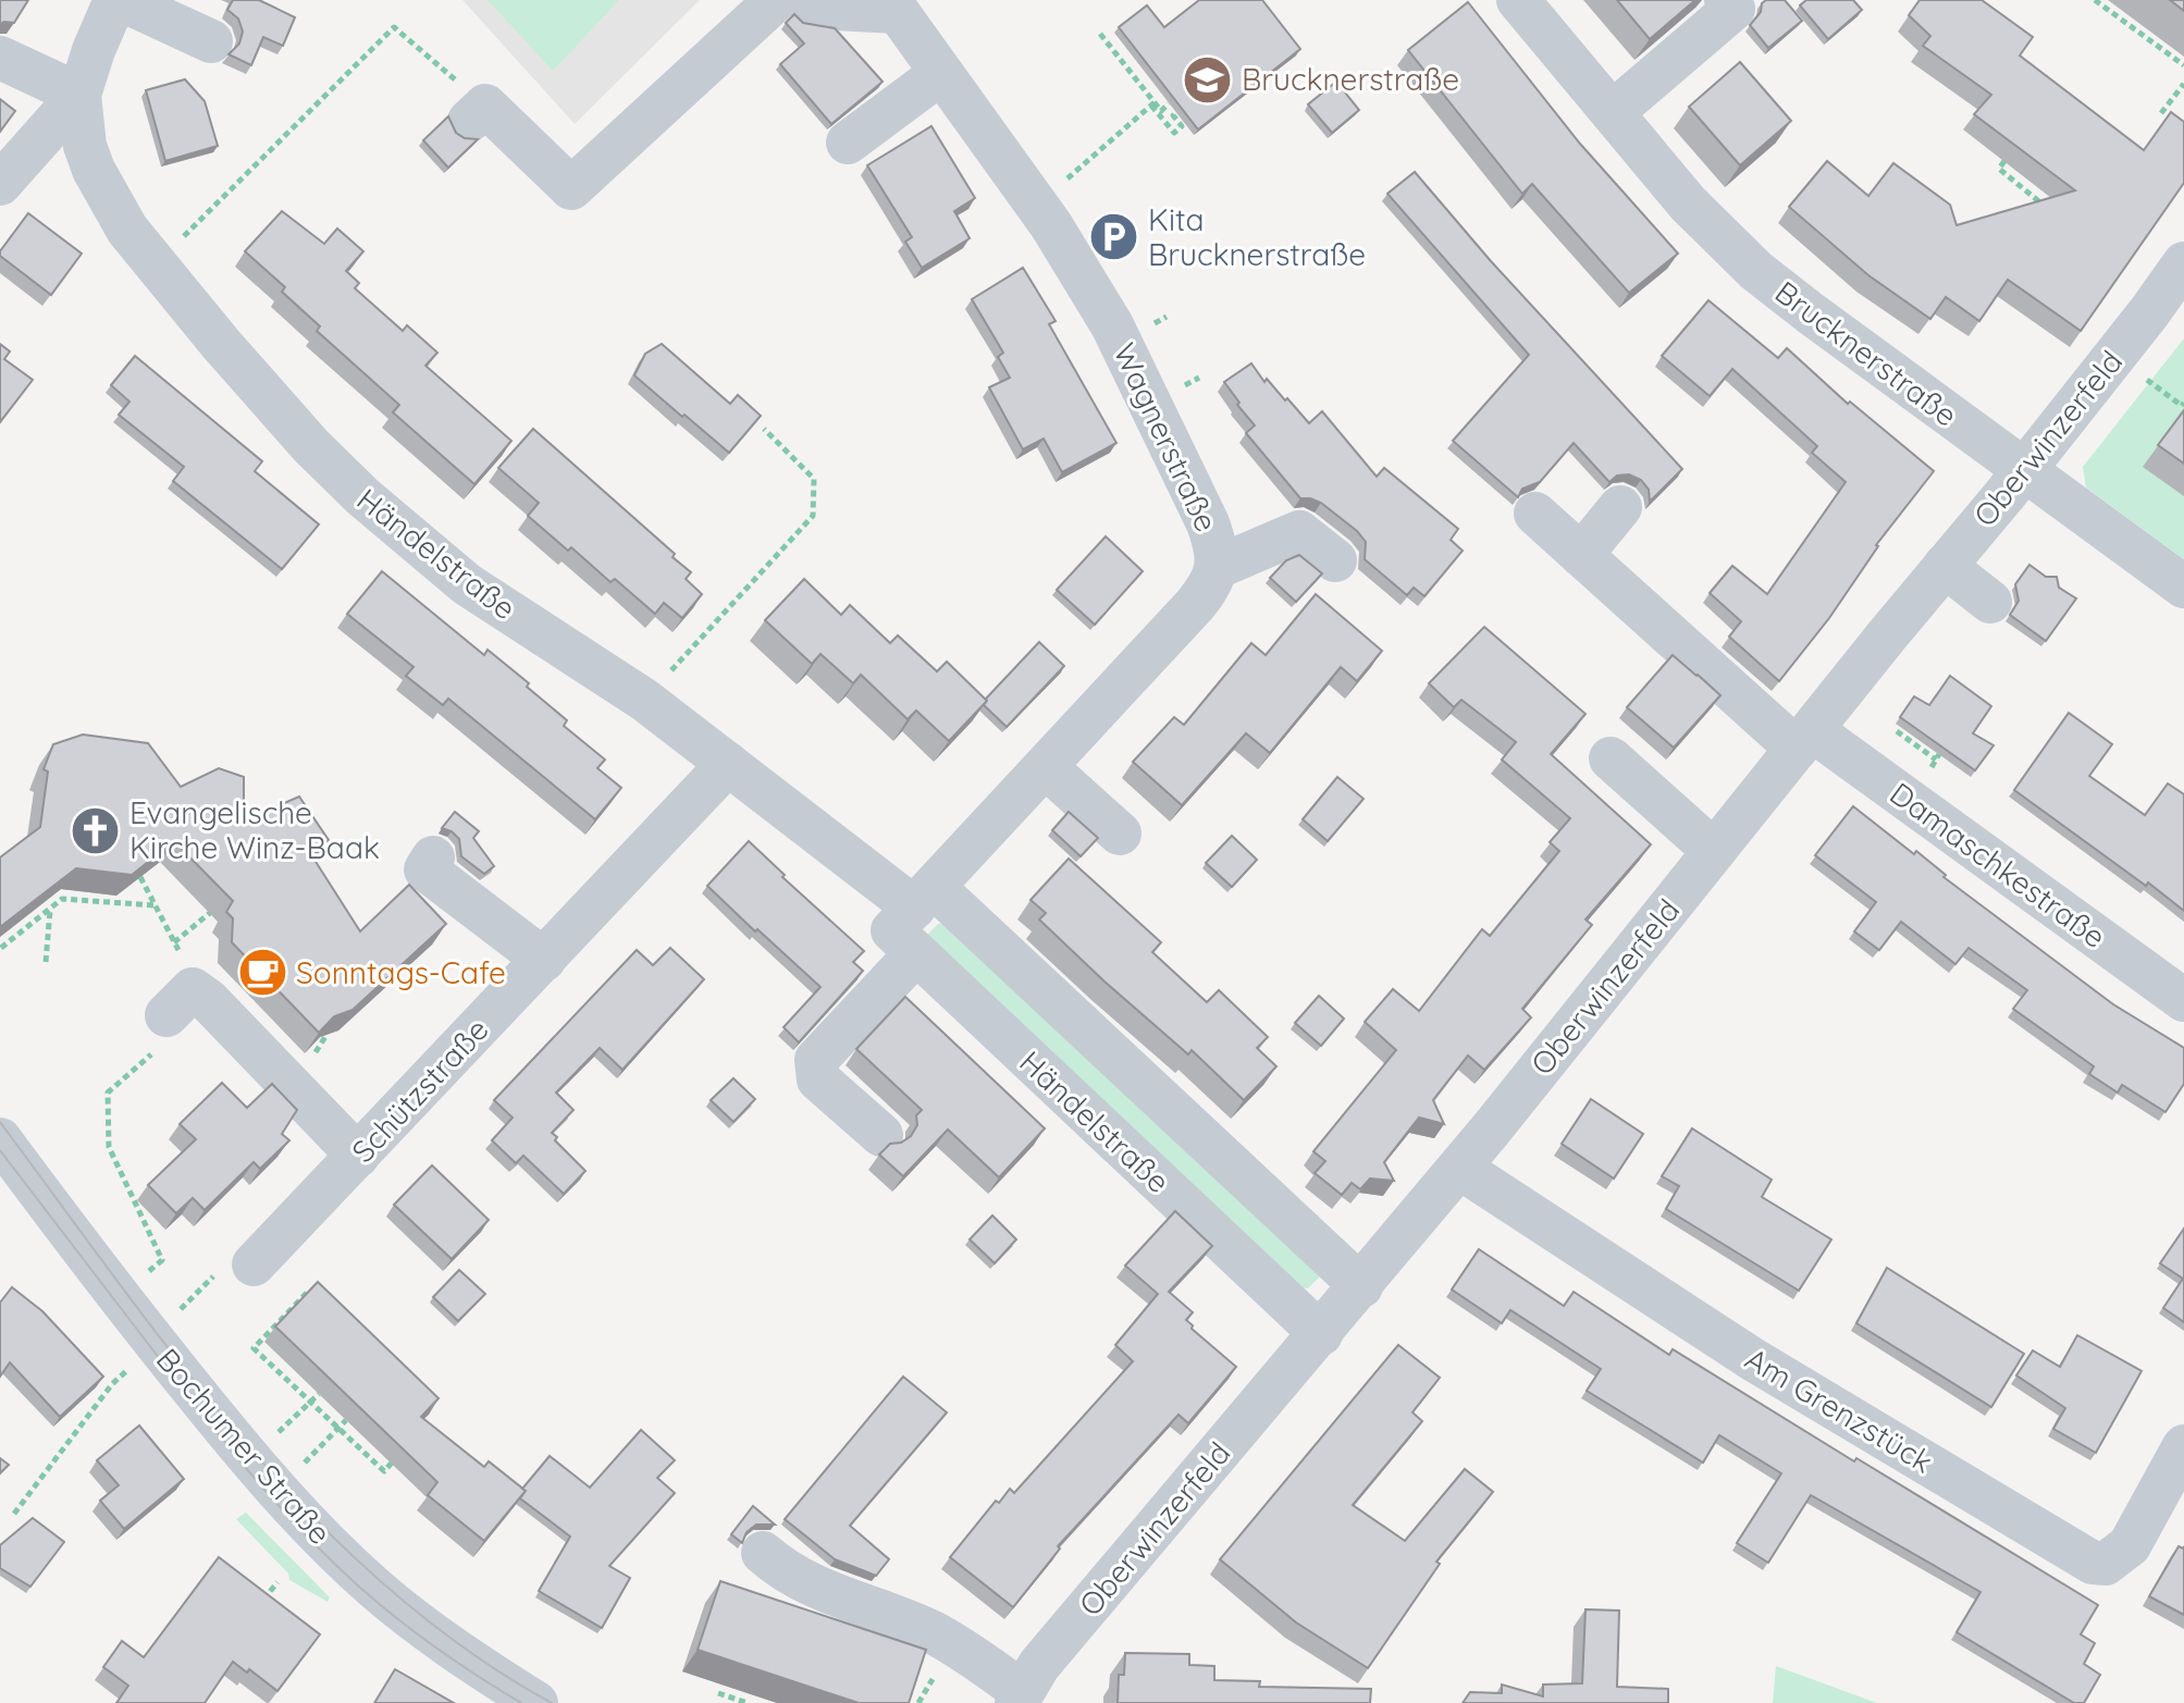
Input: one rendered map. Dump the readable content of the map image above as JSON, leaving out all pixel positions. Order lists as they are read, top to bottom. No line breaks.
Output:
{"streets":{"street":["Brucknerstraße","Wagnerstraße","Oberwinzerfeld","Händelstraße","Damaschkestraße","Schützstraße","Am Grenzstück","Bochumer Straße"]},"crossings":[["Brucknerstraße","Oberwinzerfeld"],["Wagnerstraße","Händelstraße"],["Oberwinzerfeld","Händelstraße"],["Oberwinzerfeld","Damaschkestraße"],["Oberwinzerfeld","Am Grenzstück"],["Händelstraße","Schützstraße"]],"places":{"school or university":["Brucknerstraße"],"parking":["Kita Brucknerstraße"],"church":["Evangelische Kirche Winz-Baak"],"cafe":["Sonntags-Cafe"]}}
